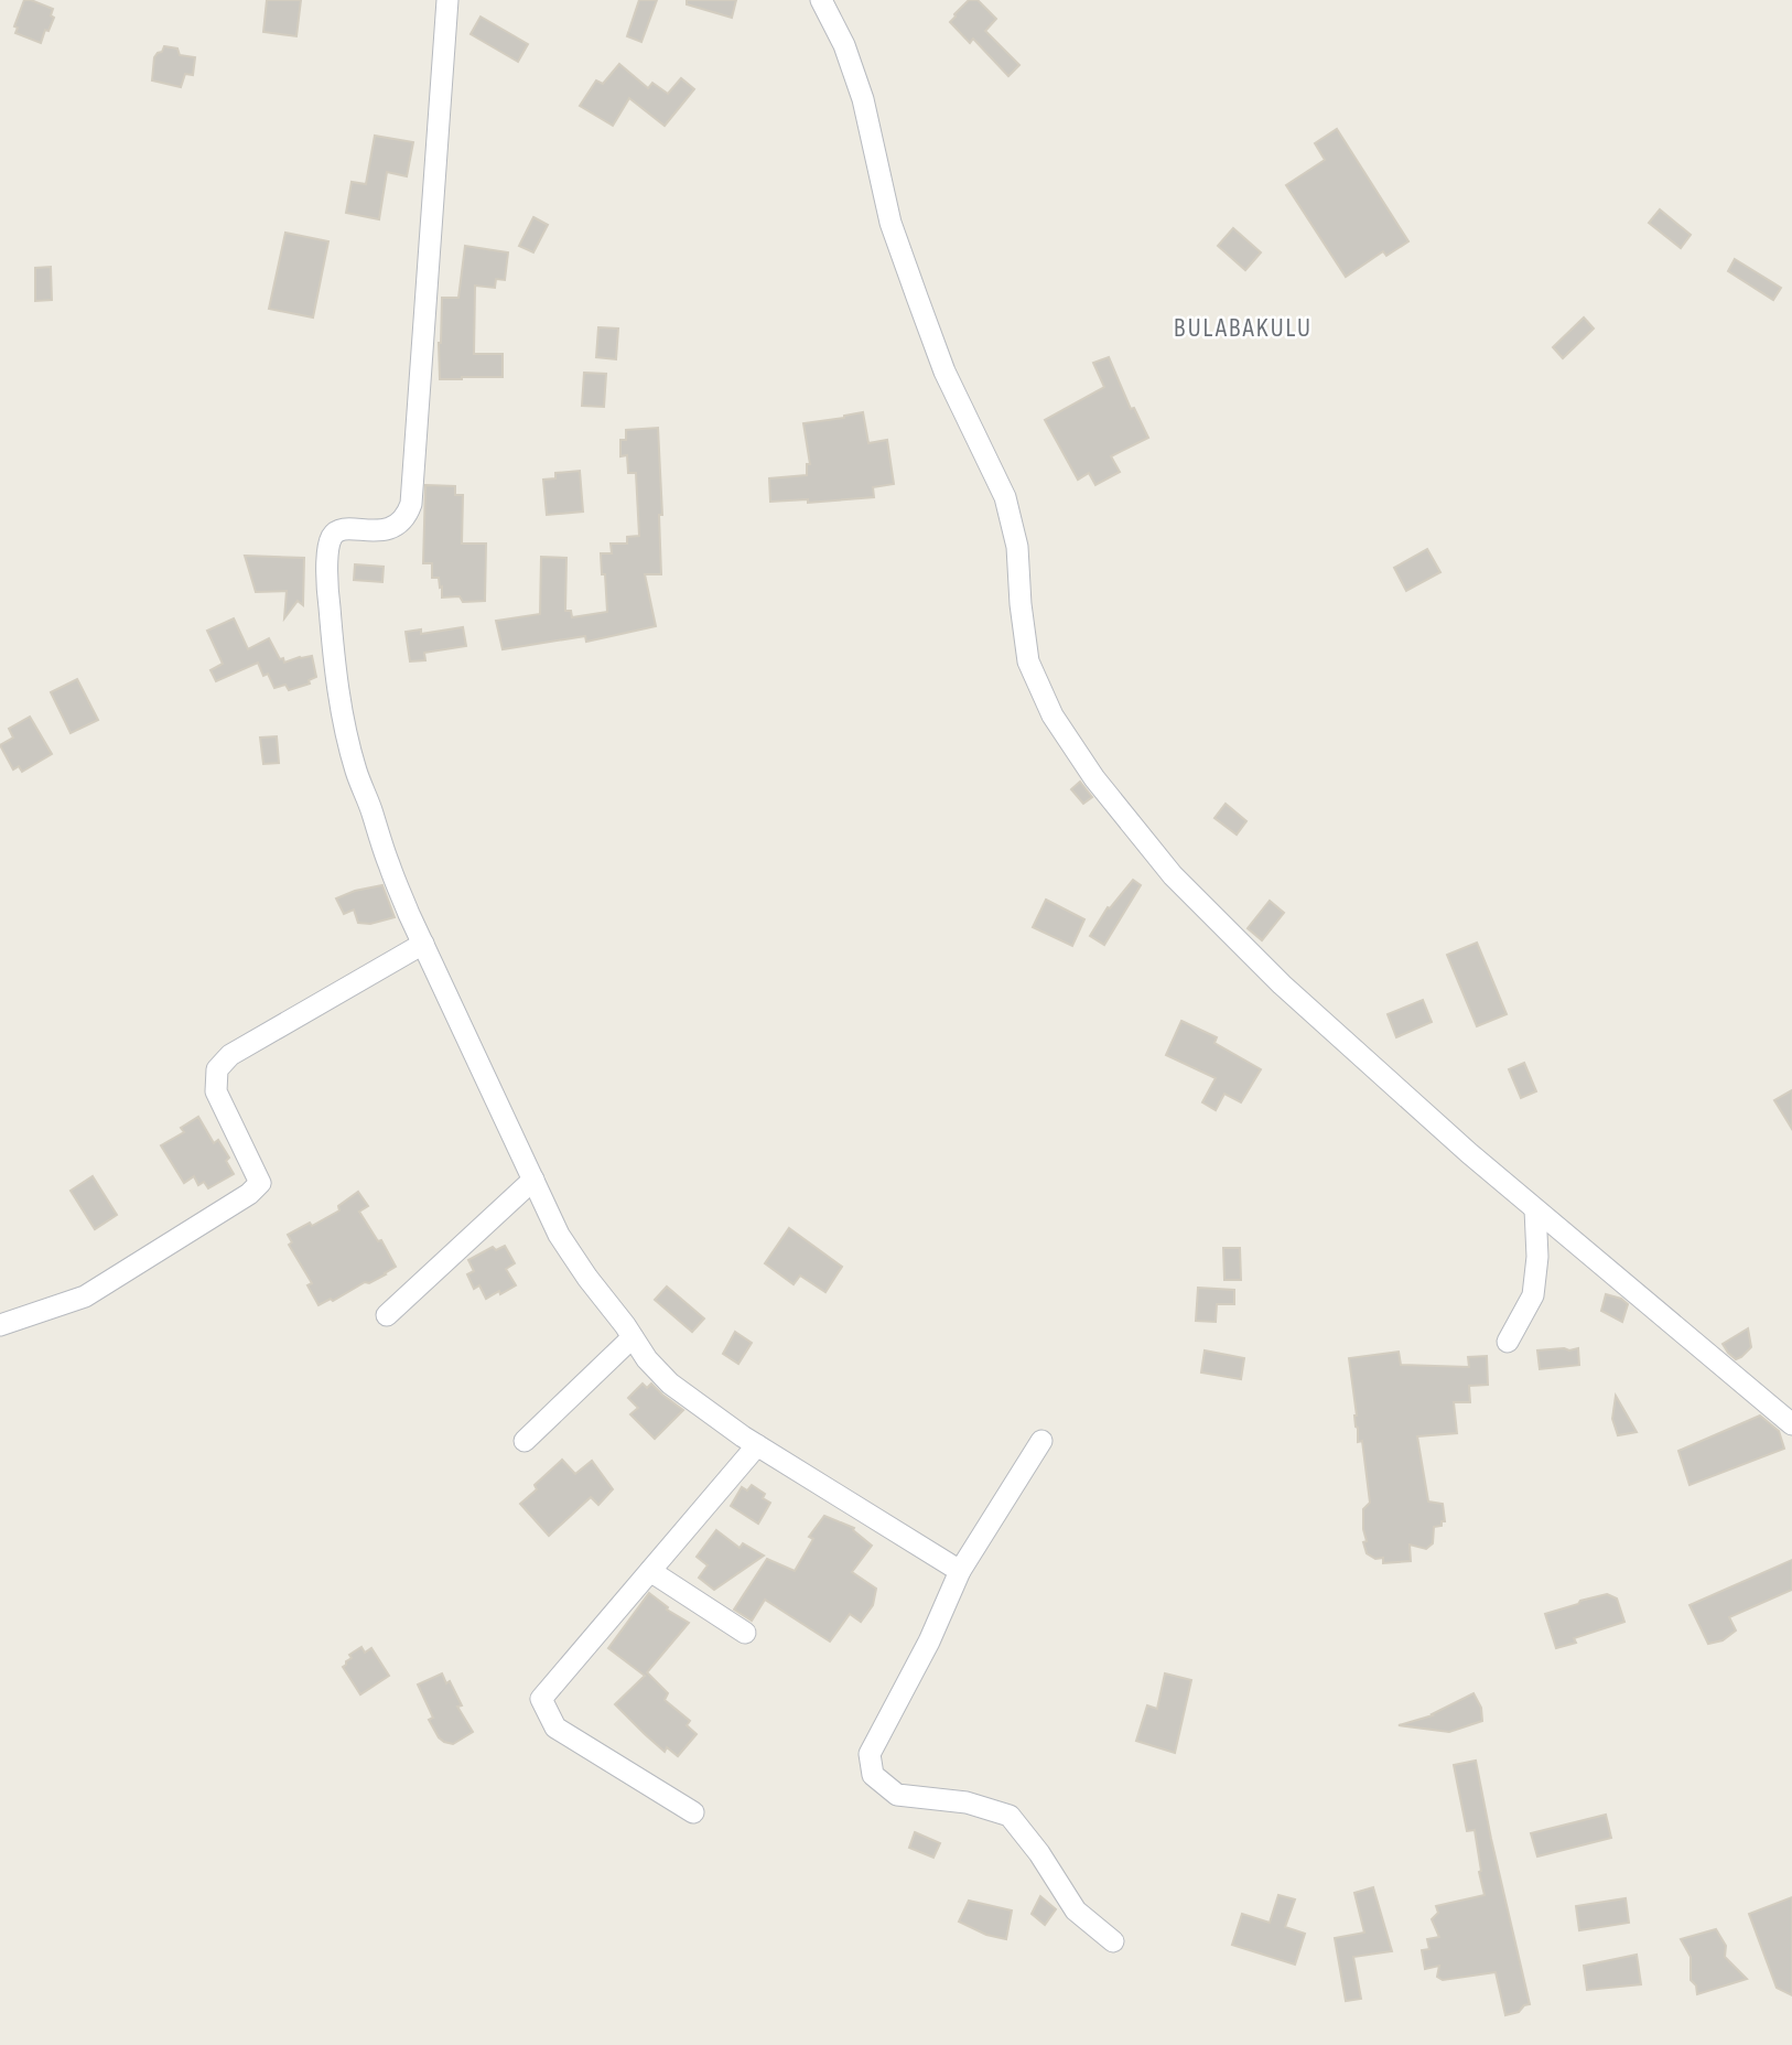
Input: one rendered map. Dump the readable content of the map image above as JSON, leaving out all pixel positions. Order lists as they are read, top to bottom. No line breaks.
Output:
{"districts":["BULABAKULU"]}
